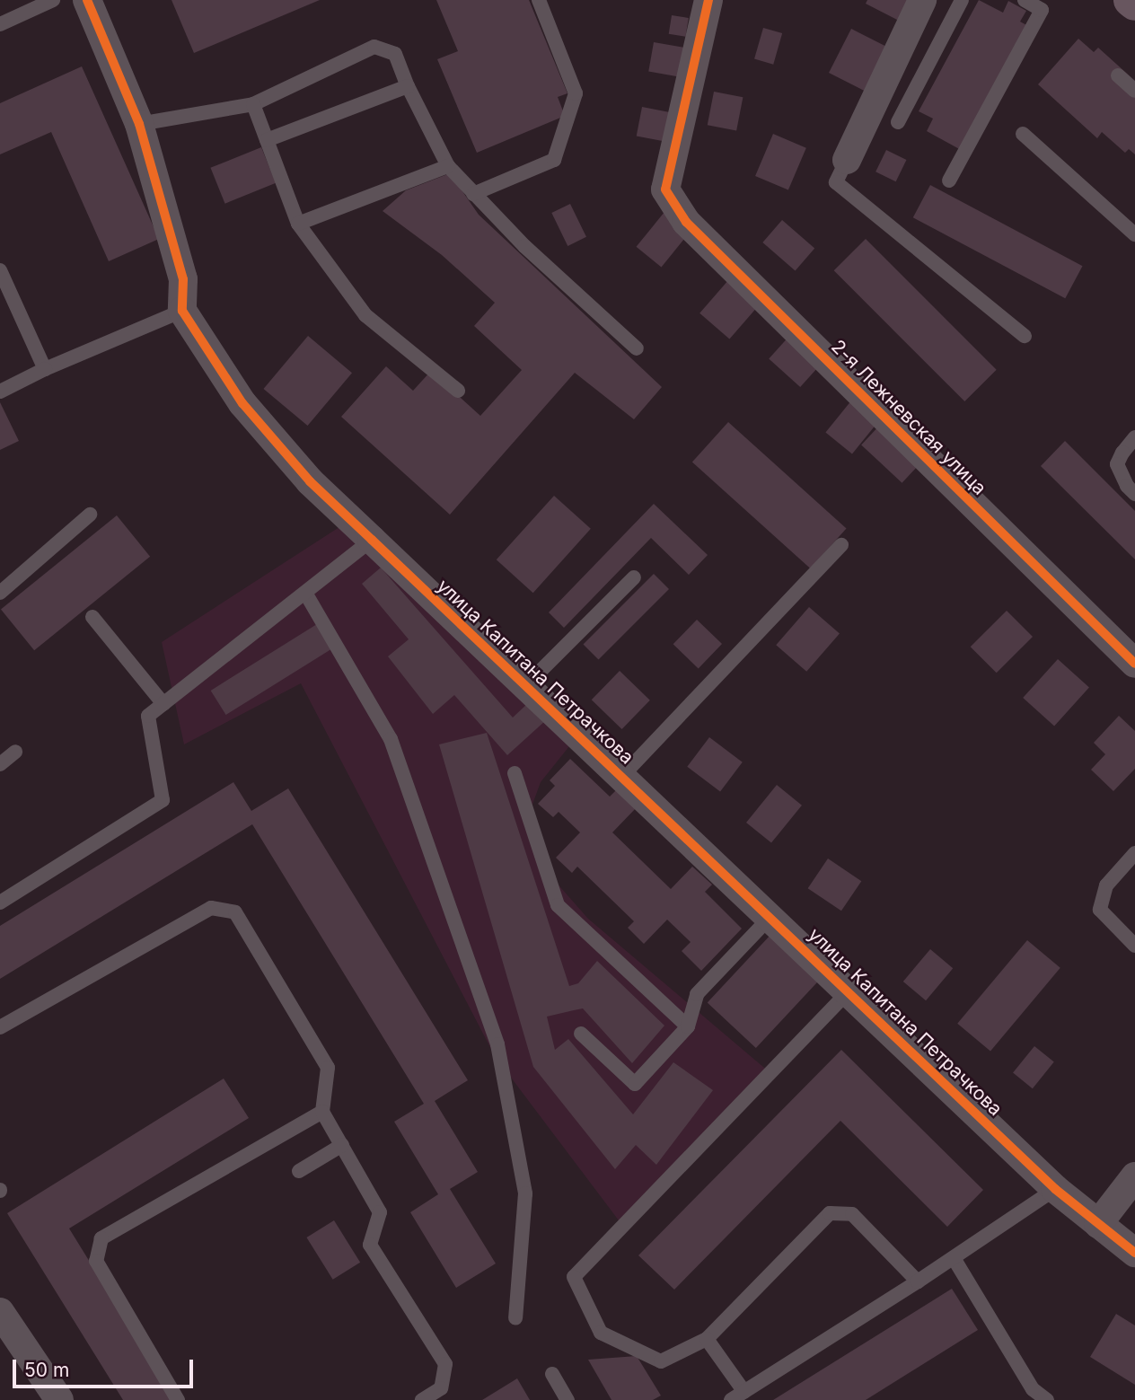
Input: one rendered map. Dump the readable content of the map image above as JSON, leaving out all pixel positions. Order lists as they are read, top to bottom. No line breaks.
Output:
{"streets":{"street":["2-я Лежневская улица","улица Капитана Петрачкова"]},"scale_bar":"50 m"}
